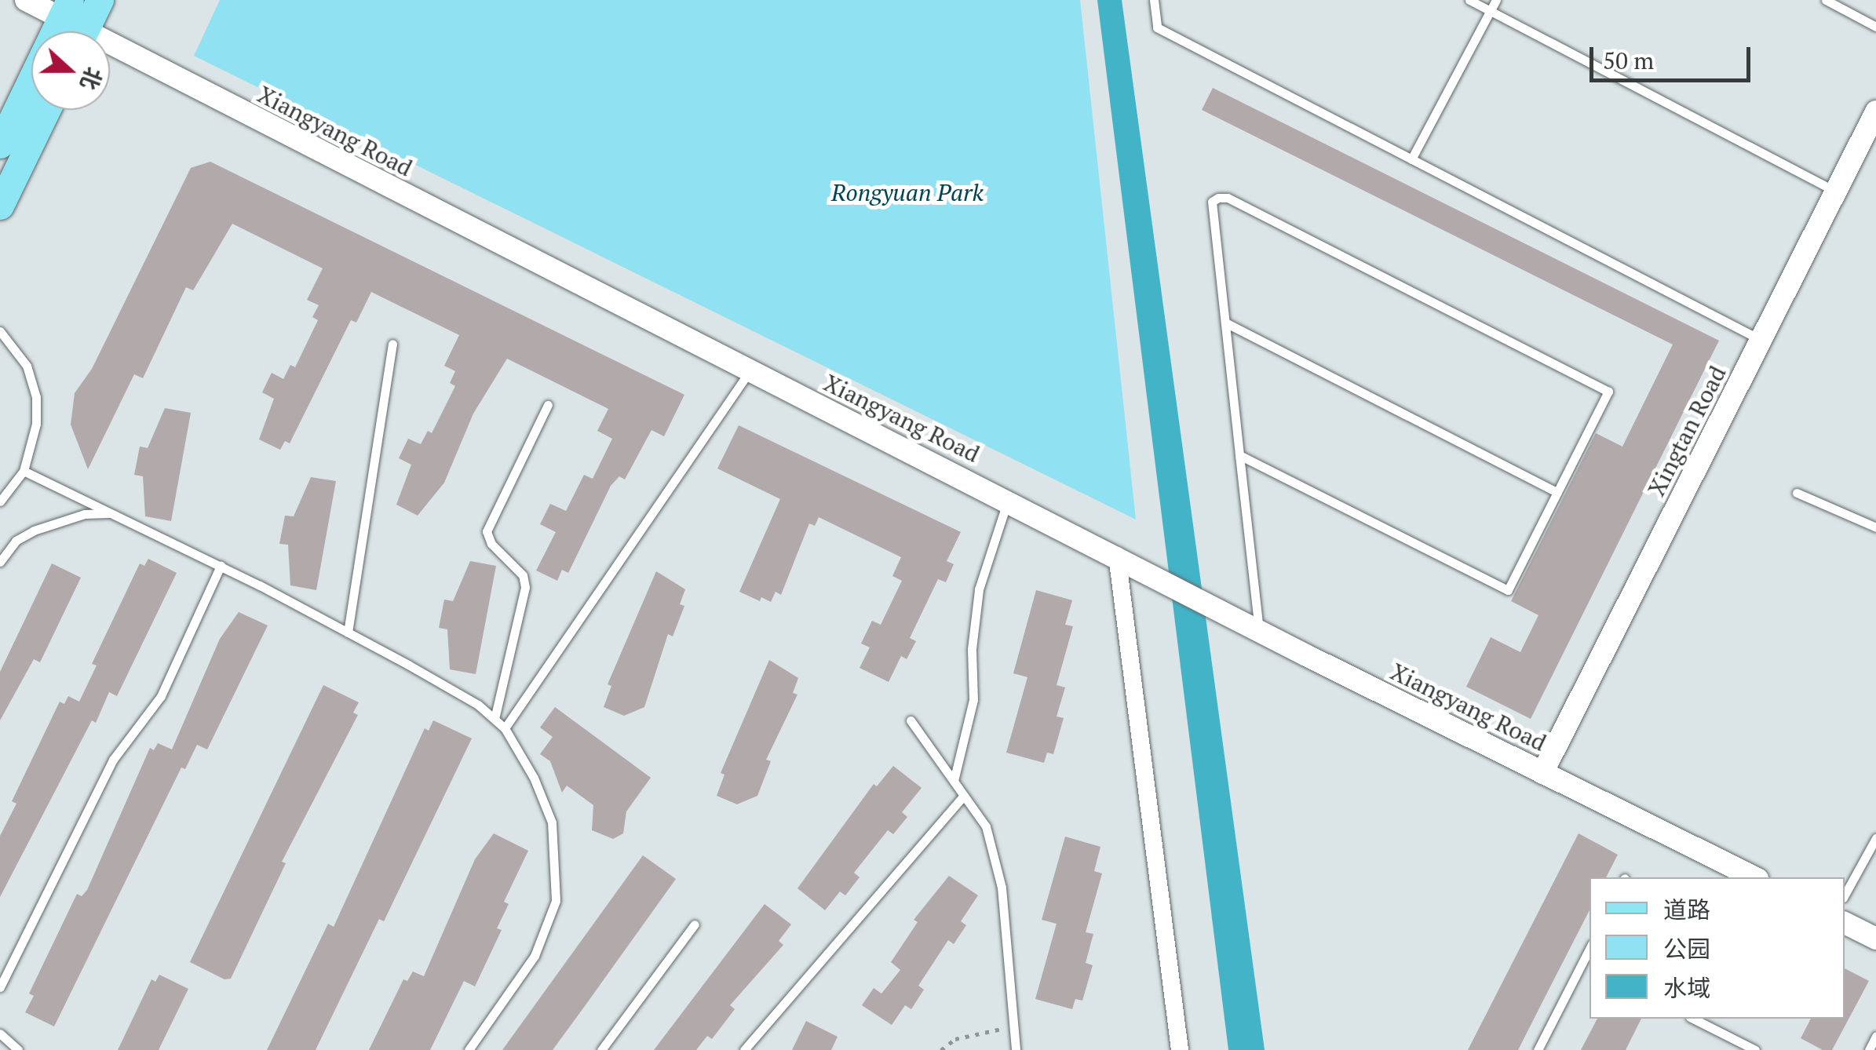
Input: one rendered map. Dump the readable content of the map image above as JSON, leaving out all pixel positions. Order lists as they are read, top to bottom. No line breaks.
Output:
{"streets":{"street":["Xiangyang Road","Xingtan Road"]},"crossings":[["Xiangyang Road","Xingtan Road"]],"parks":["Rongyuan Park"],"legend":["道路","公园","水域"],"scale_bar":"50 m","north":"right"}
